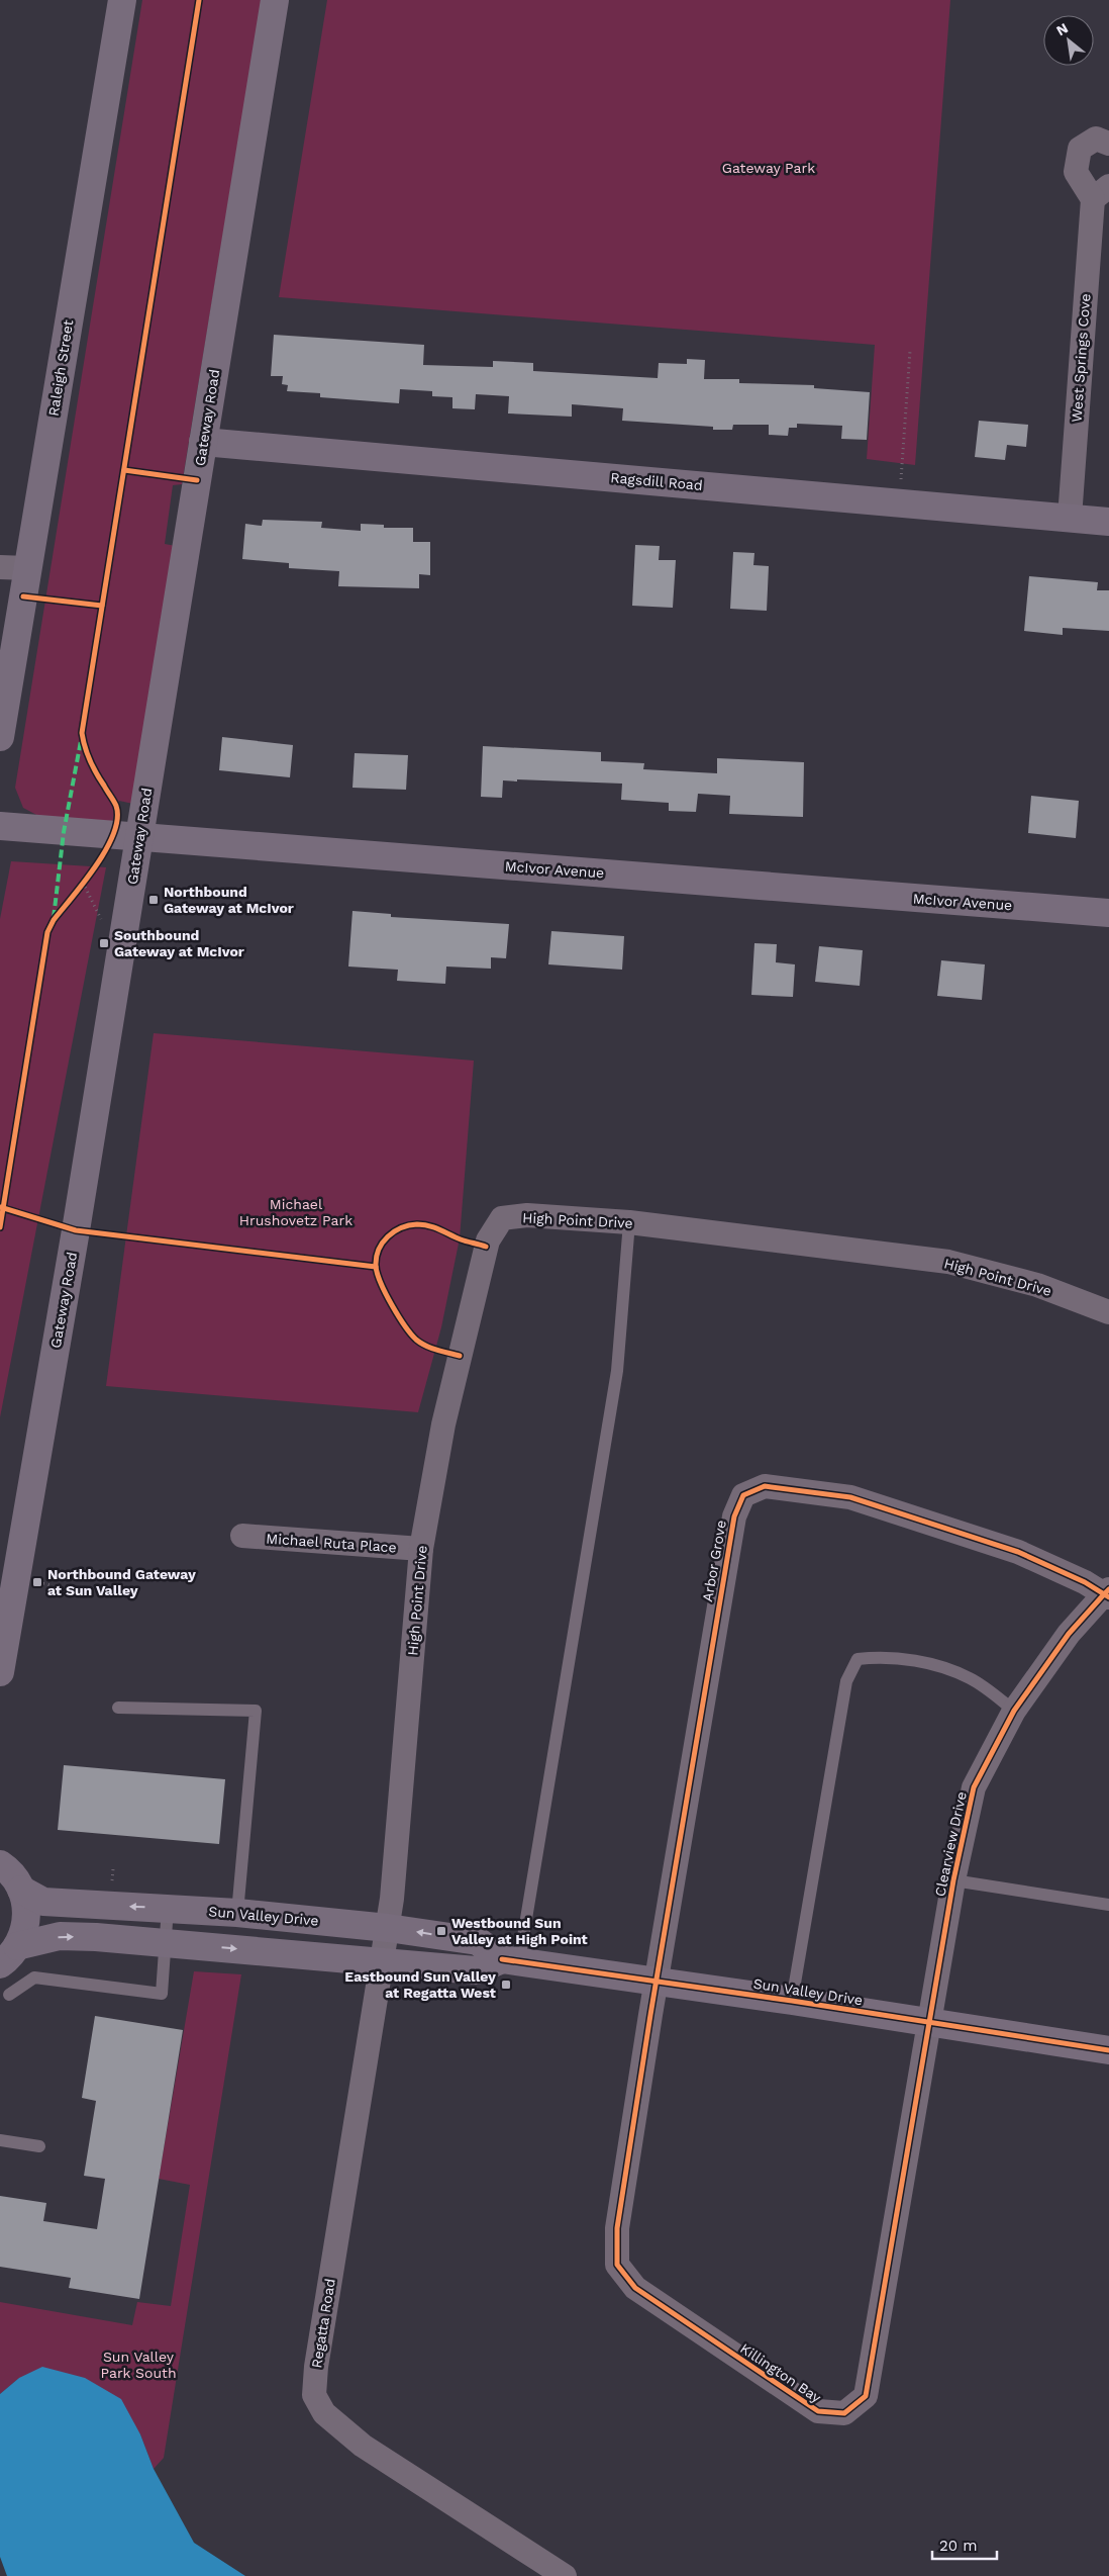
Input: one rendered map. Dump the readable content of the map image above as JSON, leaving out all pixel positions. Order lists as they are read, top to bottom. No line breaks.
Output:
{"streets":{"street":["West Springs Cove","Raleigh Street","Gateway Road","Ragsdill Road","McIvor Avenue","High Point Drive","Michael Ruta Place","Arbor Grove","Clearview Drive","Sun Valley Drive","Regatta Road","Killington Bay"]},"crossings":[["West Springs Cove","Ragsdill Road"],["Gateway Road","Ragsdill Road"],["Gateway Road","McIvor Avenue"],["High Point Drive","Michael Ruta Place"],["High Point Drive","Sun Valley Drive"],["High Point Drive","Regatta Road"],["Arbor Grove","Clearview Drive"],["Arbor Grove","Sun Valley Drive"],["Arbor Grove","Killington Bay"],["Clearview Drive","Sun Valley Drive"],["Clearview Drive","Killington Bay"],["Sun Valley Drive","Regatta Road"],["Sun Valley Drive","Killington Bay"]],"parks":["Gateway Park","Michael Hrushovetz Park","Sun Valley Park South"],"places":{"transit":["Northbound Gateway at McIvor","Southbound Gateway at McIvor","Northbound Gateway at Sun Valley","Westbound Sun Valley at High Point","Eastbound Sun Valley at Regatta West"]},"scale_bar":"20 m","north":"top left"}
